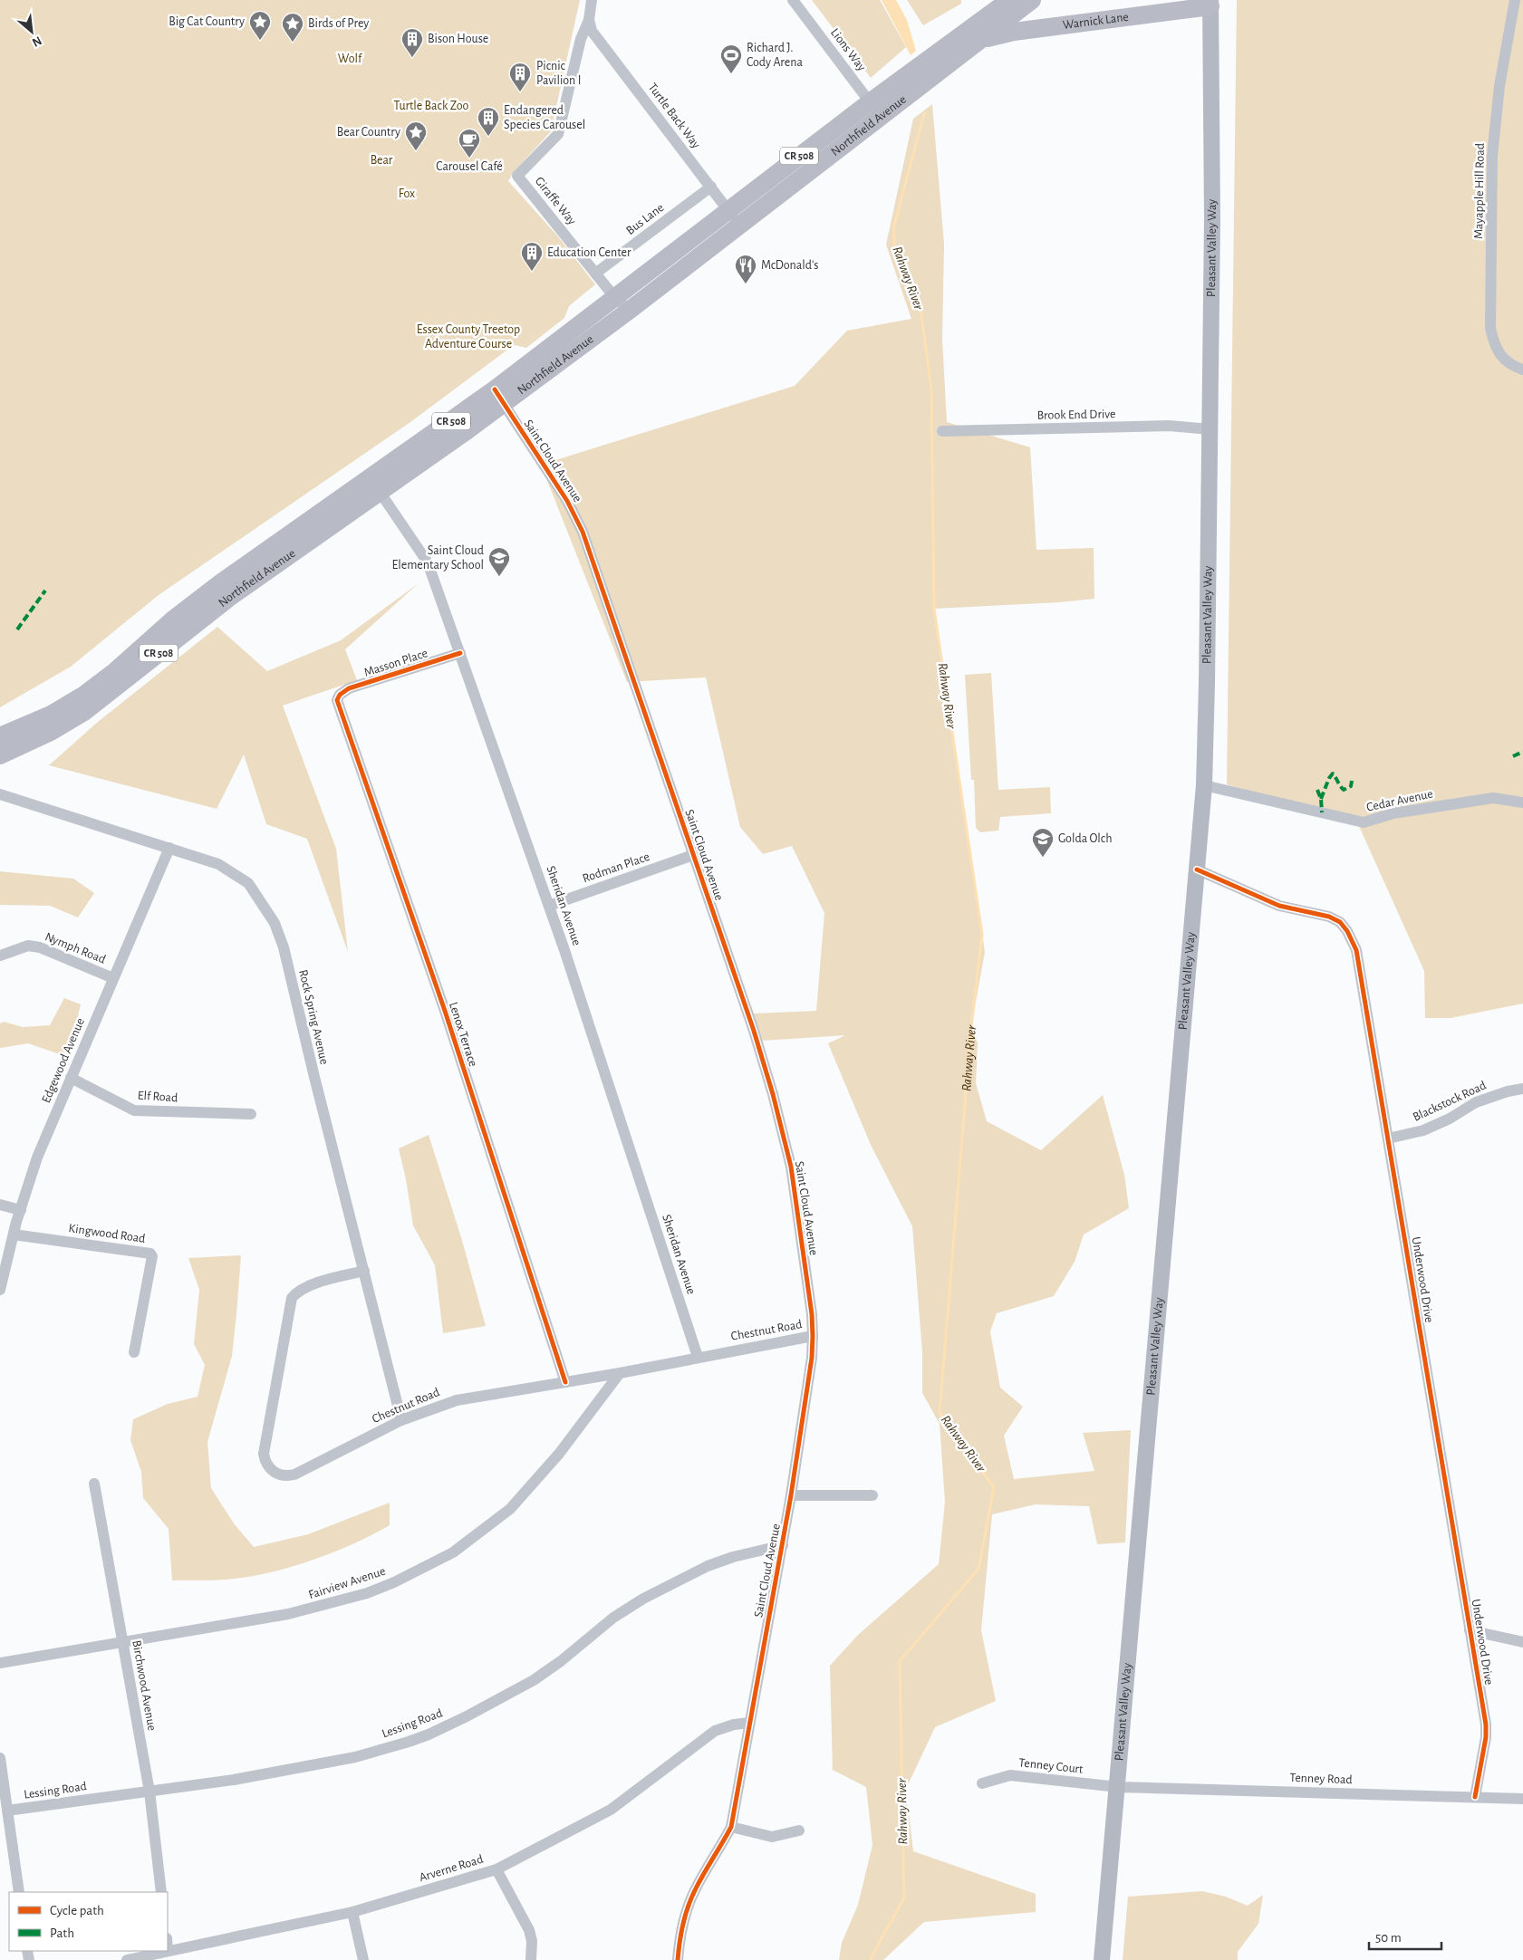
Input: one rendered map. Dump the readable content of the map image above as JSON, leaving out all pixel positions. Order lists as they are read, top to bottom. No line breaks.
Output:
{"streets":{"main road":["Warnick Lane","Northfield Avenue","CR 508","Pleasant Valley Way"],"street":["Lions Way","Turtle Back Way","Mayapple Hill Road","Giraffe Way","Bus Lane","Brook End Drive","Saint Cloud Avenue","Masson Place","Cedar Avenue","Rodman Place","Sheridan Avenue","Nymph Road","Rock Spring Avenue","Lenox Terrace","Edgewood Avenue","Elf Road","Blackstock Road","Kingwood Road","Underwood Drive","Chestnut Road","Fairview Avenue","Birchwood Avenue","Lessing Road","Tenney Court","Tenney Road","Arverne Road"]},"crossings":[["Warnick Lane","Northfield Avenue"],["Warnick Lane","Pleasant Valley Way"],["Lions Way","Northfield Avenue"],["Turtle Back Way","Northfield Avenue"],["Turtle Back Way","Giraffe Way"],["Turtle Back Way","Bus Lane"],["Northfield Avenue","Giraffe Way"],["Northfield Avenue","Saint Cloud Avenue"],["Northfield Avenue","Sheridan Avenue"],["Giraffe Way","Bus Lane"],["Pleasant Valley Way","Brook End Drive"],["Pleasant Valley Way","Cedar Avenue"],["Pleasant Valley Way","Underwood Drive"],["Pleasant Valley Way","Tenney Court"],["Pleasant Valley Way","Tenney Road"],["Saint Cloud Avenue","Rodman Place"],["Saint Cloud Avenue","Chestnut Road"],["Saint Cloud Avenue","Lessing Road"],["Saint Cloud Avenue","Arverne Road"],["Masson Place","Sheridan Avenue"],["Masson Place","Lenox Terrace"],["Rodman Place","Sheridan Avenue"],["Sheridan Avenue","Chestnut Road"],["Nymph Road","Edgewood Avenue"],["Rock Spring Avenue","Edgewood Avenue"],["Rock Spring Avenue","Chestnut Road"],["Lenox Terrace","Chestnut Road"],["Edgewood Avenue","Elf Road"],["Edgewood Avenue","Kingwood Road"],["Blackstock Road","Underwood Drive"],["Underwood Drive","Tenney Road"],["Chestnut Road","Fairview Avenue"],["Fairview Avenue","Birchwood Avenue"],["Birchwood Avenue","Lessing Road"],["Tenney Court","Tenney Road"]],"water":["Rahway River"],"parks":["Wolf","Turtle Back Zoo","Bear","Fox","Essex County Treetop Adventure Course"],"places":{"place":["Big Cat Country","Birds of Prey","Bear Country"],"building":["Bison House","Picnic Pavilion I","Endangered Species Carousel","Education Center"],"sports":["Richard J. Cody Arena"],"cafe":["Carousel Café"],"restaurant":["McDonald's"],"school or university":["Saint Cloud Elementary School","Golda Olch"]},"legend":["Cycle path","Path"],"scale_bar":"50 m","north":"bottom right"}
